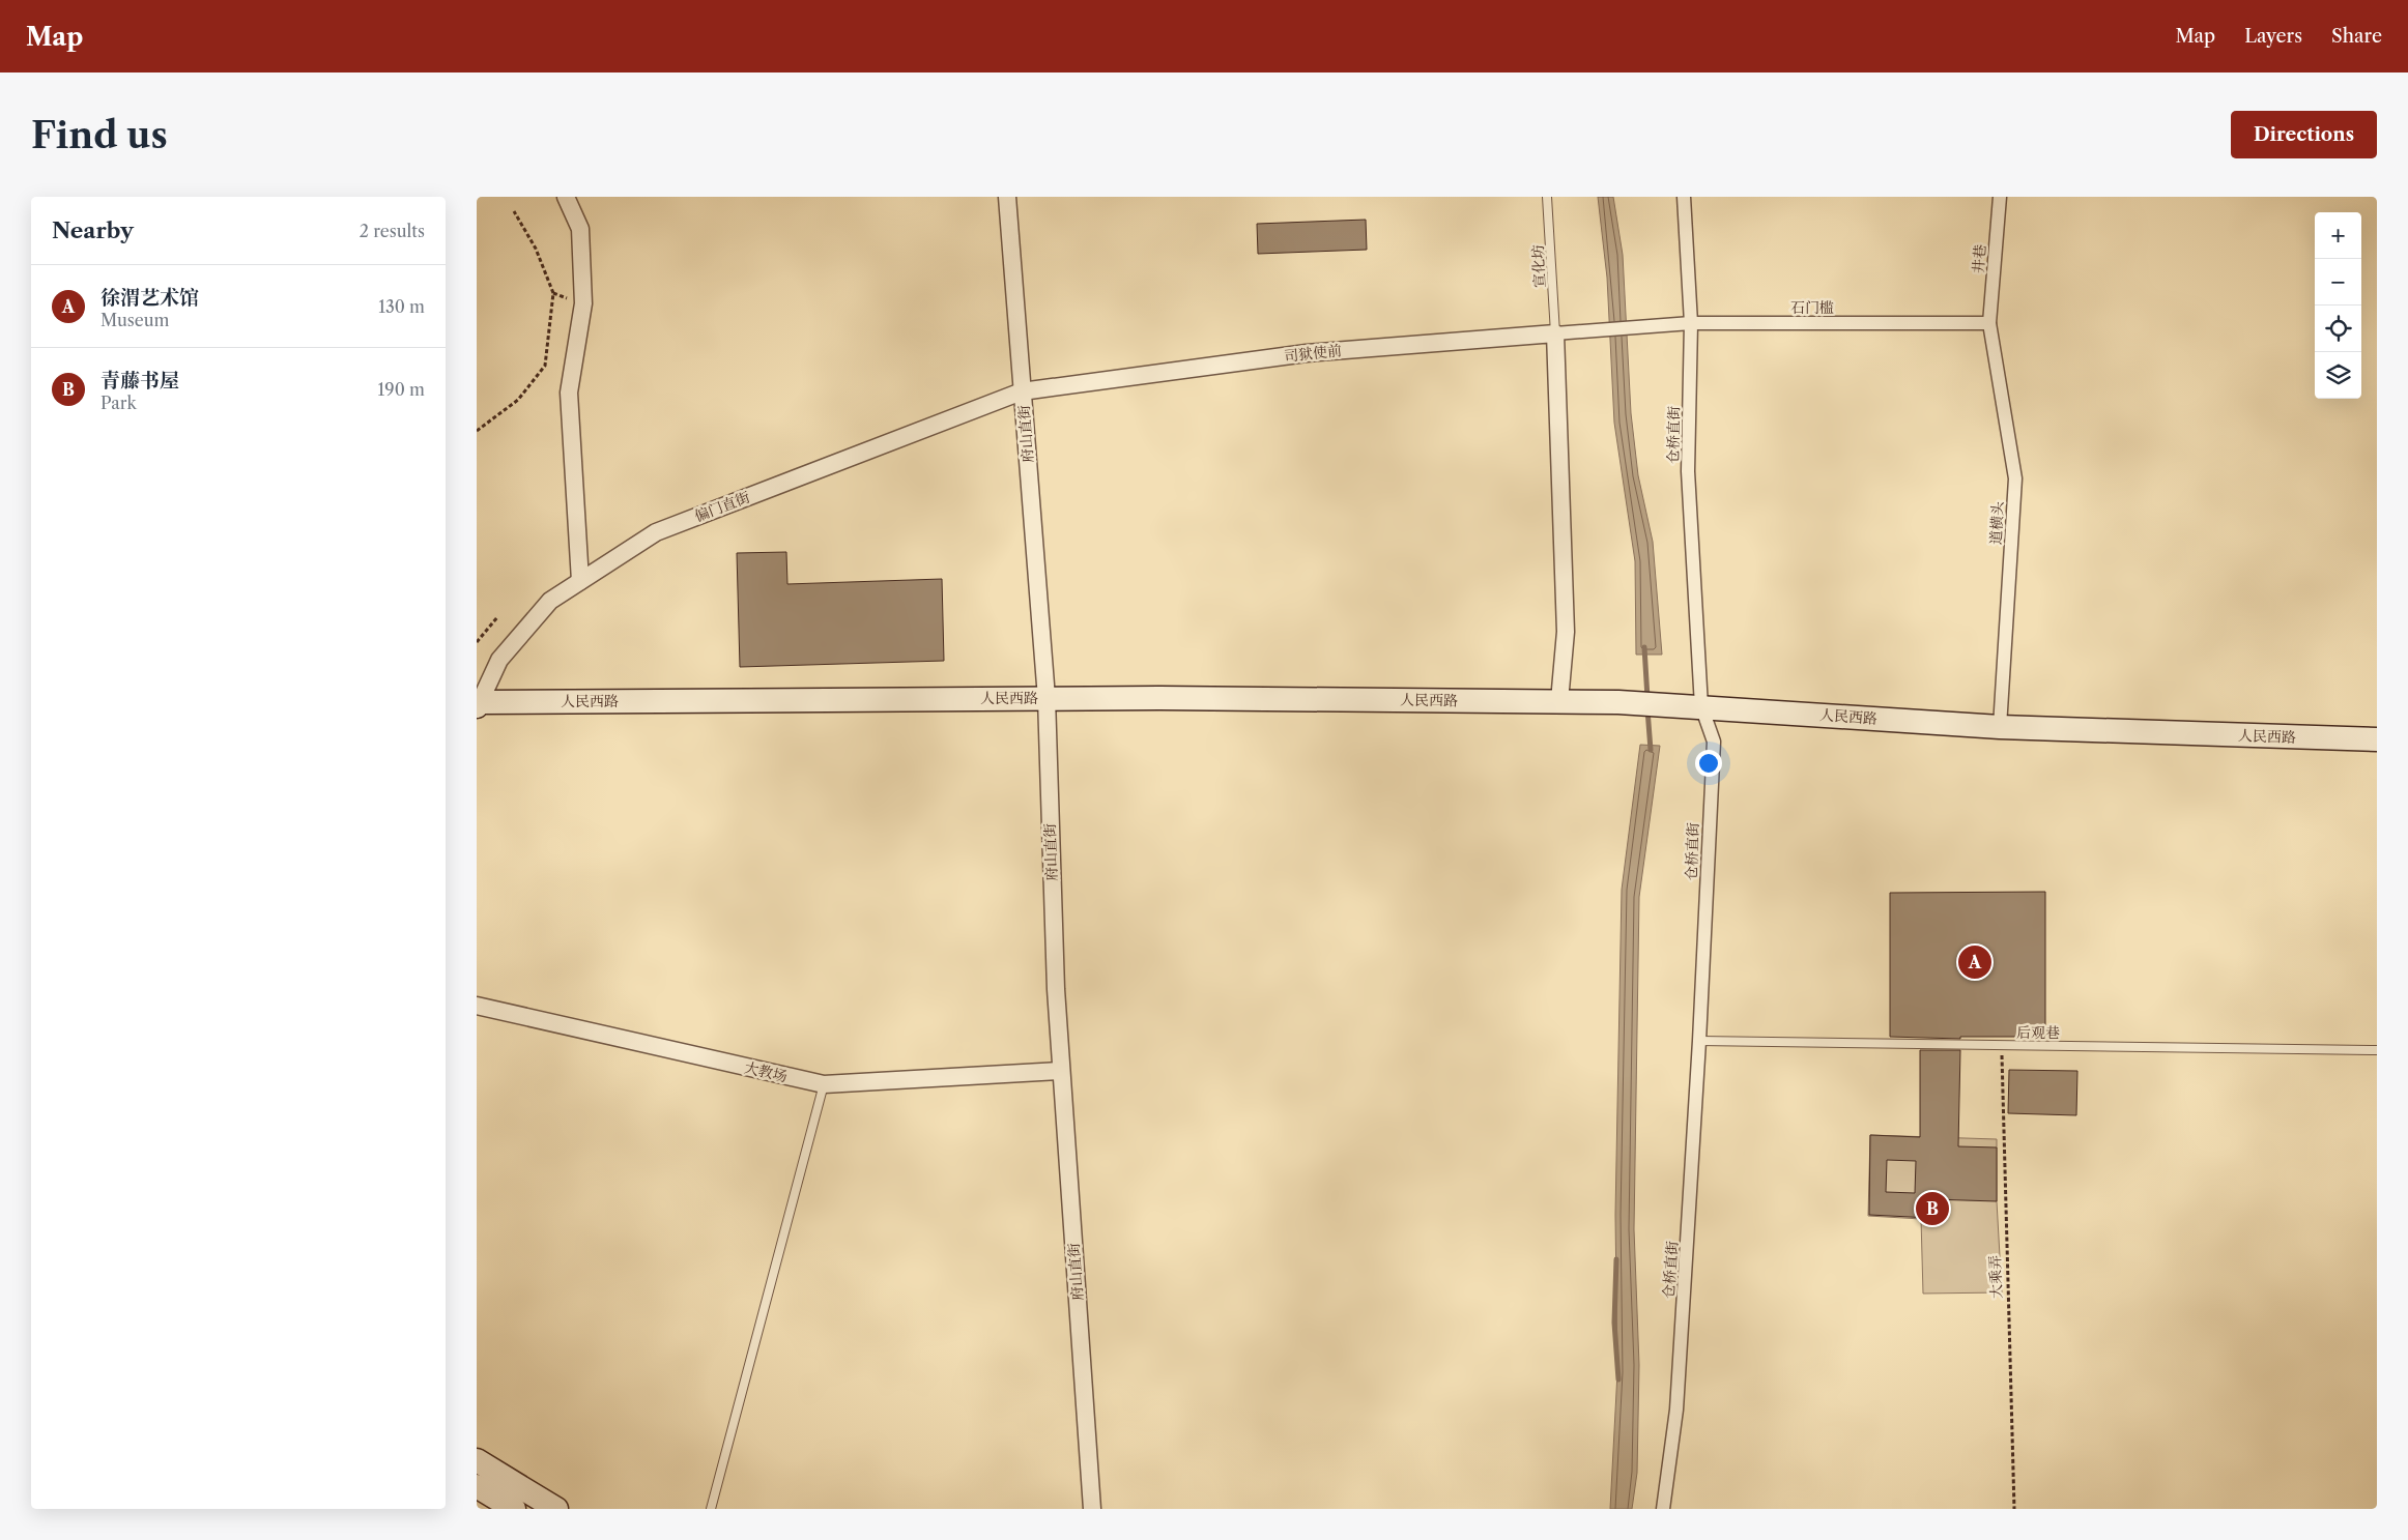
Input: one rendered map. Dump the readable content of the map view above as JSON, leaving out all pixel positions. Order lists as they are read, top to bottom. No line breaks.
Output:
{"streets":{"main road":["人民西路"],"street":["井巷","石门槛","司狱使前","府山直街","仓桥直街","偏门直街","道横头","大教场"],"lane":["宣化坊","后观巷"],"path":["大乘弄"]},"crossings":[["井巷","石门槛"],["井巷","道横头"],["宣化坊","司狱使前"],["石门槛","司狱使前"],["石门槛","仓桥直街"],["石门槛","道横头"],["司狱使前","府山直街"],["司狱使前","偏门直街"],["府山直街","偏门直街"],["府山直街","人民西路"],["府山直街","大教场"],["仓桥直街","人民西路"],["仓桥直街","后观巷"],["偏门直街","人民西路"],["道横头","人民西路"],["后观巷","大乘弄"]],"page":{"header":"Map","nav":["Map","Layers","Share"],"buttons":"Directions","title":"Find us","heading":["Nearby","2 results"],"map_buttons":["+","−"],"list":[{"mark":"A","name":"徐渭艺术馆","note":"Museum","value":"130 m"},{"mark":"B","name":"青藤书屋","note":"Park","value":"190 m"}],"pins":["A","B"]}}
